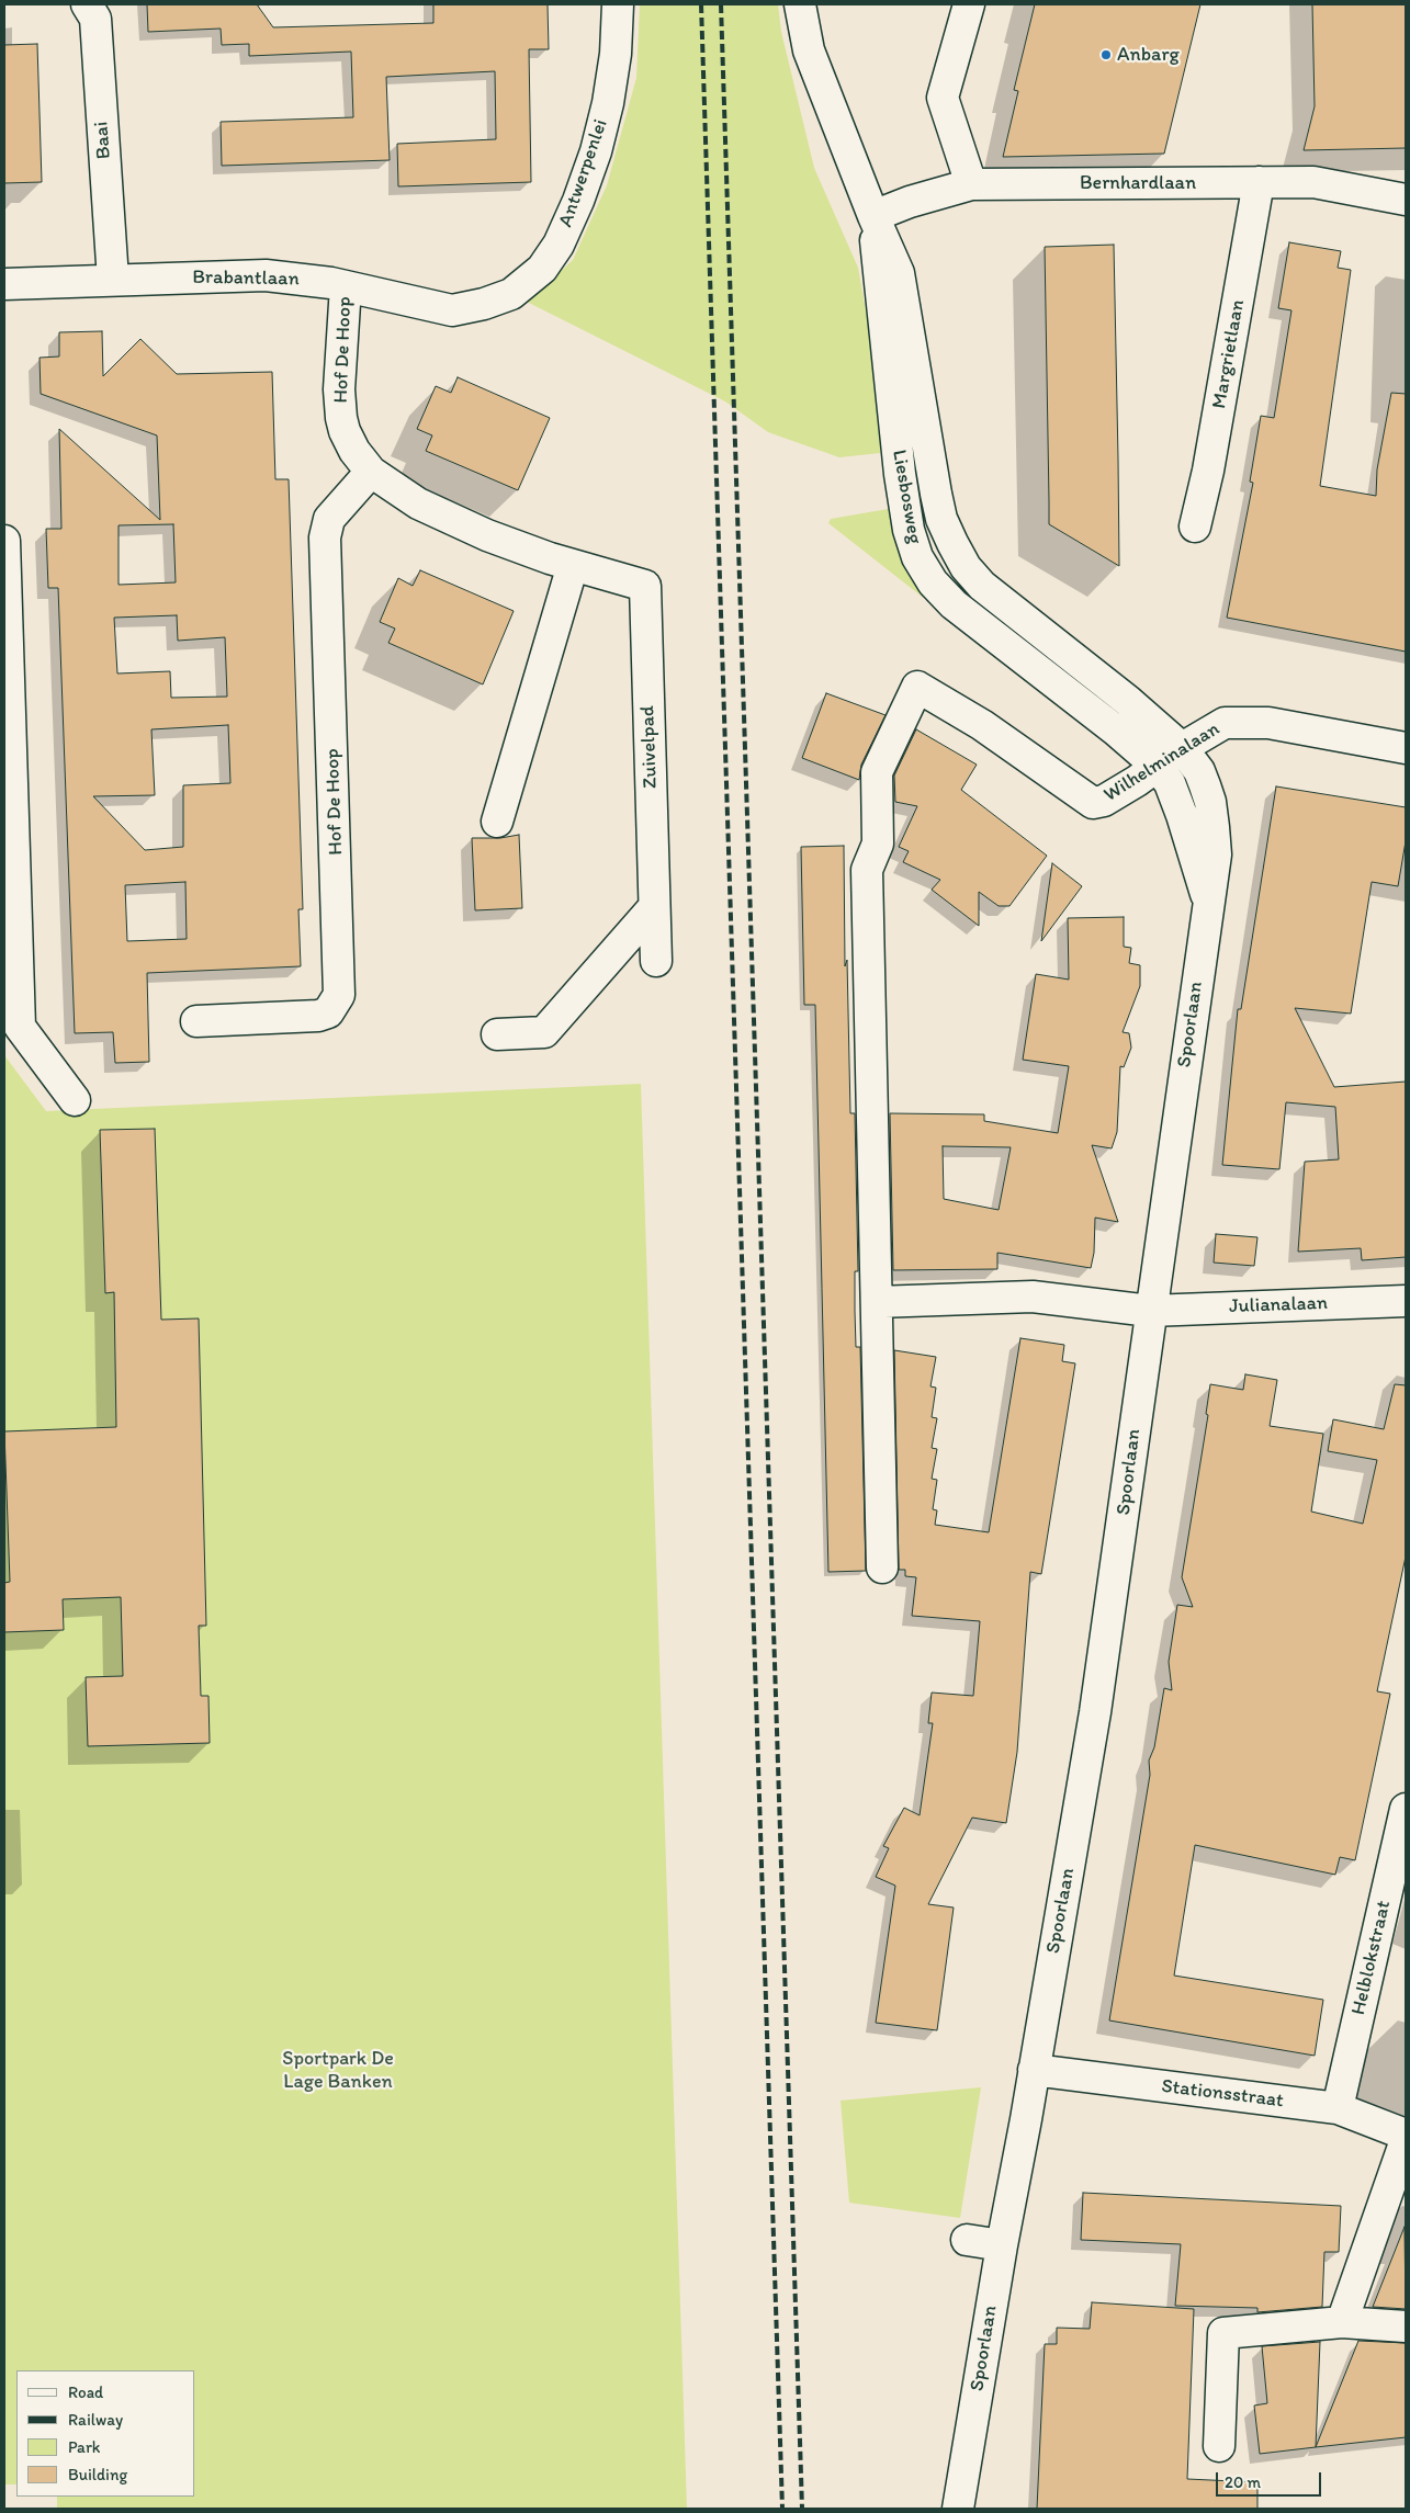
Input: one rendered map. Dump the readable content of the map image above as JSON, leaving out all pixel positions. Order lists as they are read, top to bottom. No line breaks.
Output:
{"streets":{"street":["Baai","Antwerpenlei","Bernhardlaan","Brabantlaan","Hof De Hoop","Margrietlaan","Liesbosweg","Zuivelpad","Wilhelminalaan","Spoorlaan","Julianalaan","Helblokstraat","Stationsstraat"]},"crossings":[["Baai","Brabantlaan"],["Antwerpenlei","Brabantlaan"],["Bernhardlaan","Margrietlaan"],["Bernhardlaan","Liesbosweg"],["Brabantlaan","Hof De Hoop"],["Hof De Hoop","Zuivelpad"],["Liesbosweg","Wilhelminalaan"],["Liesbosweg","Spoorlaan"],["Wilhelminalaan","Spoorlaan"],["Spoorlaan","Julianalaan"],["Spoorlaan","Stationsstraat"],["Helblokstraat","Stationsstraat"]],"parks":["Sportpark De Lage Banken"],"places":["Anbarg"],"legend":["Road","Railway","Park","Building"],"scale_bar":"20 m"}
